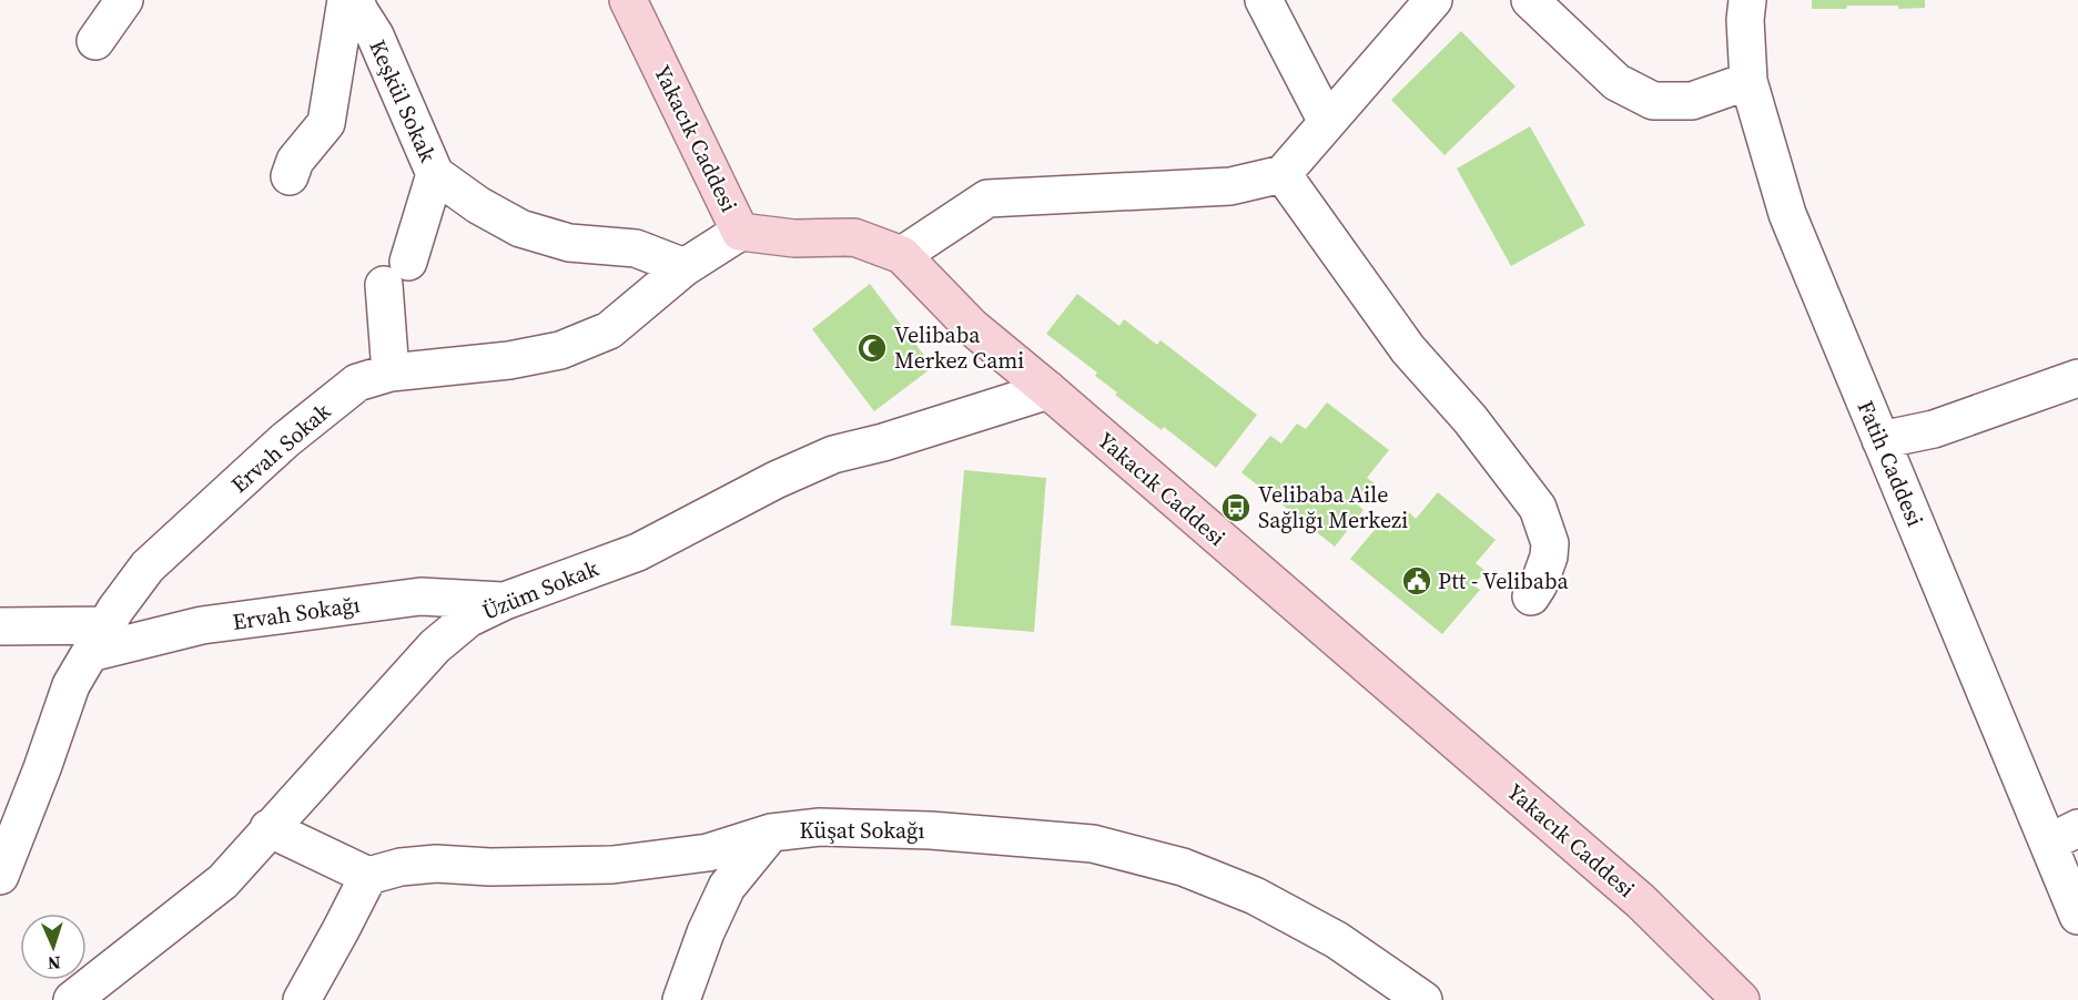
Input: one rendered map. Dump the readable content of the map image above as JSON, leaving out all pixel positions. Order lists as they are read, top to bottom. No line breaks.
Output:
{"streets":{"main road":["Yakacık Caddesi"],"street":["Keşkül Sokak","Ervah Sokak","Fatih Caddesi","Üzüm Sokak","Ervah Sokağı","Küşat Sokağı"]},"crossings":[["Keşkül Sokak","Ervah Sokak"],["Yakacık Caddesi","Ervah Sokak"],["Yakacık Caddesi","Üzüm Sokak"],["Ervah Sokak","Ervah Sokağı"],["Üzüm Sokak","Ervah Sokağı"]],"places":{"mosque":["Velibaba Merkez Cami"],"bus stop":["Velibaba Aile Sağlığı Merkezi"],"public building":["Ptt - Velibaba"]},"north":"bottom"}
